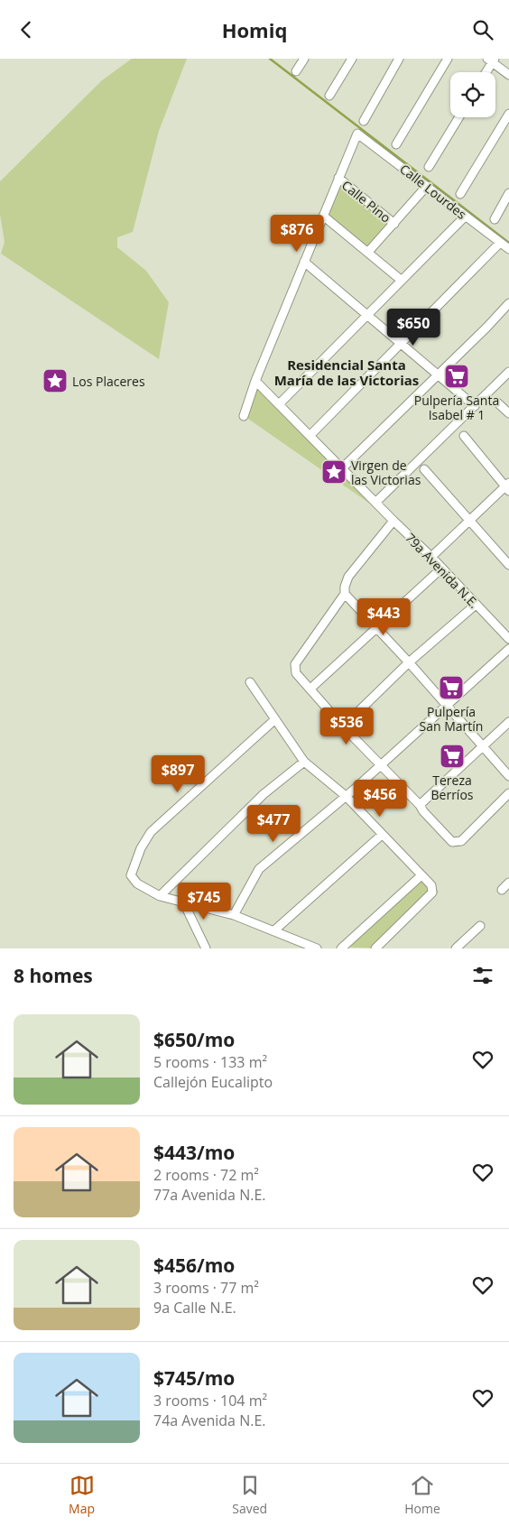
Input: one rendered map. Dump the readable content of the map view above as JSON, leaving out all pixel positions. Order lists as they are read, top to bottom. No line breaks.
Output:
{"streets":{"street":["Calle Lourdes","Calle Pino","79a Avenida N.E."]},"crossings":[["Calle Lourdes","Calle Pino"]],"districts":["Residencial Santa María de las Victorias"],"places":{"supermarket":["Pulpería Santa Isabel # 1","Pulpería San Martín","Tereza Berríos"],"place":["Los Placeres","Virgen de las Victorias"]},"page":{"header":"Homiq","price":["$876","$650","$443","$536","$897","$456","$477","$745"],"heading":"8 homes","list":[{"name":"$650/mo","note":"5 rooms · 133 m² · Callejón Eucalipto"},{"name":"$443/mo","note":"2 rooms · 72 m² · 77a Avenida N.E."},{"name":"$456/mo","note":"3 rooms · 77 m² · 9a Calle N.E."},{"name":"$745/mo","note":"3 rooms · 104 m² · 74a Avenida N.E."}],"tabs":["Map","Saved","Home"]}}
